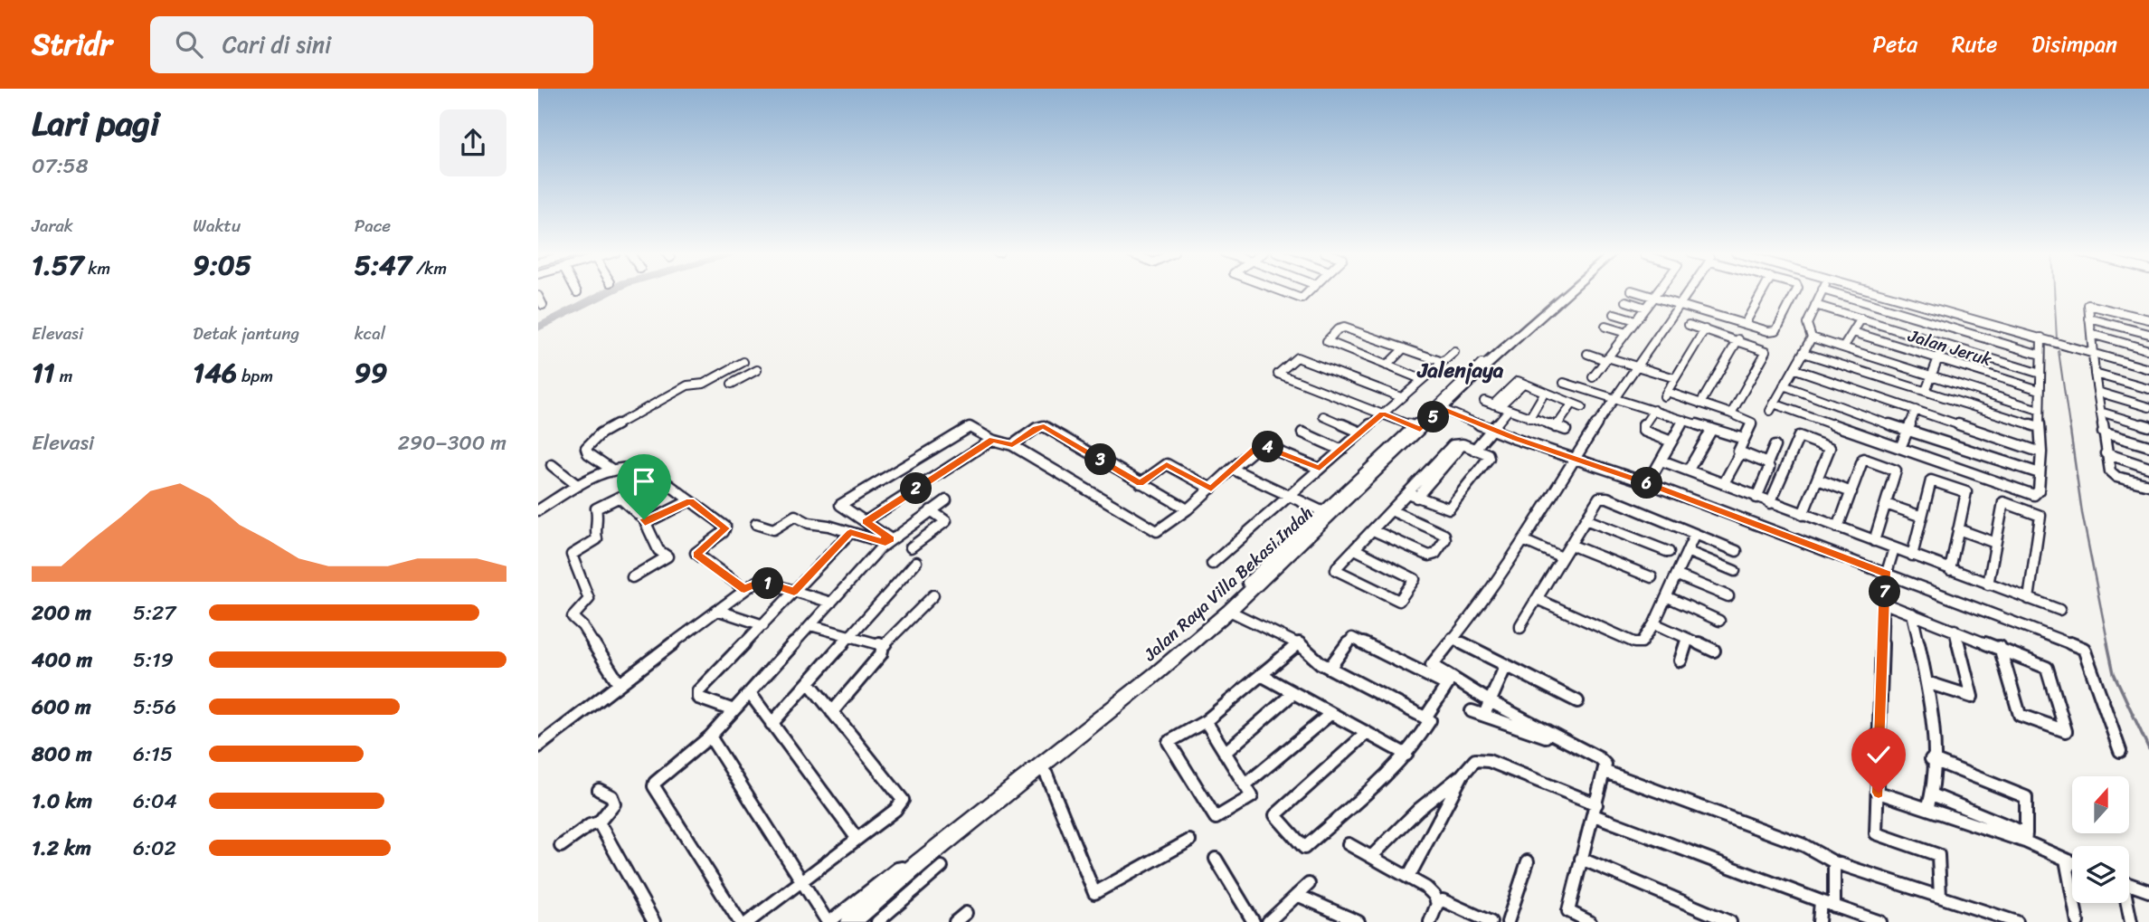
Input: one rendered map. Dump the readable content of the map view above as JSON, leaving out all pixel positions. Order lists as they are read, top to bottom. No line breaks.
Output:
{"streets":{"main road":["Jalan Raya Villa Bekasi Indah"],"street":["Jalan Jeruk"]},"districts":["Jalenjaya"],"north":"top","page":{"header":"Stridr","search":"Cari di sini","nav":["Peta","Rute","Disimpan"],"heading":["Lari pagi","07:58"],"stats":[["Jarak","1.57 km"],["Waktu","9:05"],["Pace","5:47 /km"],["Elevasi","11 m"],["Detak jantung","146 bpm"],["kcal","99"]],"pins":["5","4","3","6","2","1","7"],"chart":["Elevasi","290–300 m"],"list":[{"name":"200 m","note":"5:27"},{"name":"400 m","note":"5:19"},{"name":"600 m","note":"5:56"},{"name":"800 m","note":"6:15"},{"name":"1.0 km","note":"6:04"},{"name":"1.2 km","note":"6:02"}]}}
